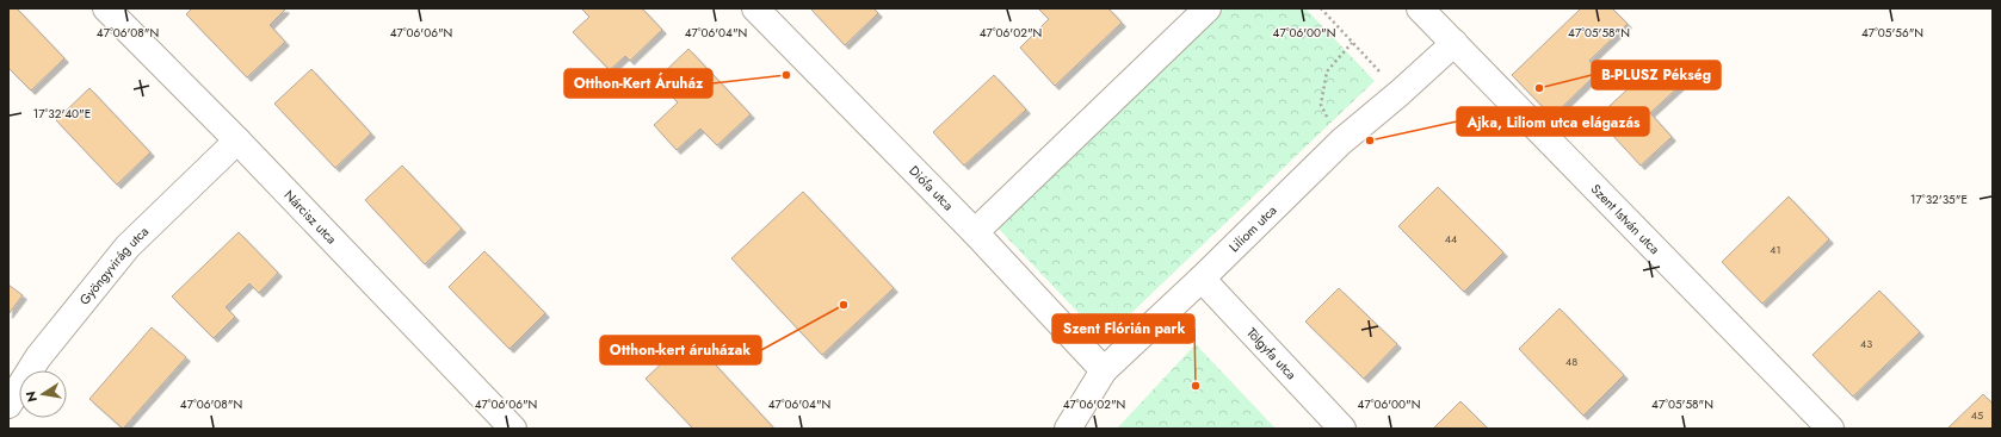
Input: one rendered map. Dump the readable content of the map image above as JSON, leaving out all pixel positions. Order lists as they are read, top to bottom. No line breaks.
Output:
{"streets":{"street":["Diófa utca","Nárcisz utca","Szent István utca","Liliom utca","Gyöngyvirág utca","Tölgyfa utca"]},"crossings":[["Diófa utca","Liliom utca"],["Nárcisz utca","Gyöngyvirág utca"],["Szent István utca","Liliom utca"],["Liliom utca","Tölgyfa utca"]],"places":["Otthon-Kert Áruház","B-PLUSZ Pékség","Ajka, Liliom utca elágazás","Otthon-kert áruházak","Szent Flórián park"],"house_numbers":["44","41","43","48","45"],"north":"left","coordinates":["47°06'08\"N","47°06'06\"N","47°06'04\"N","47°06'02\"N","47°06'00\"N","47°05'58\"N","47°05'56\"N","17°32'40\"E","17°32'35\"E"]}
